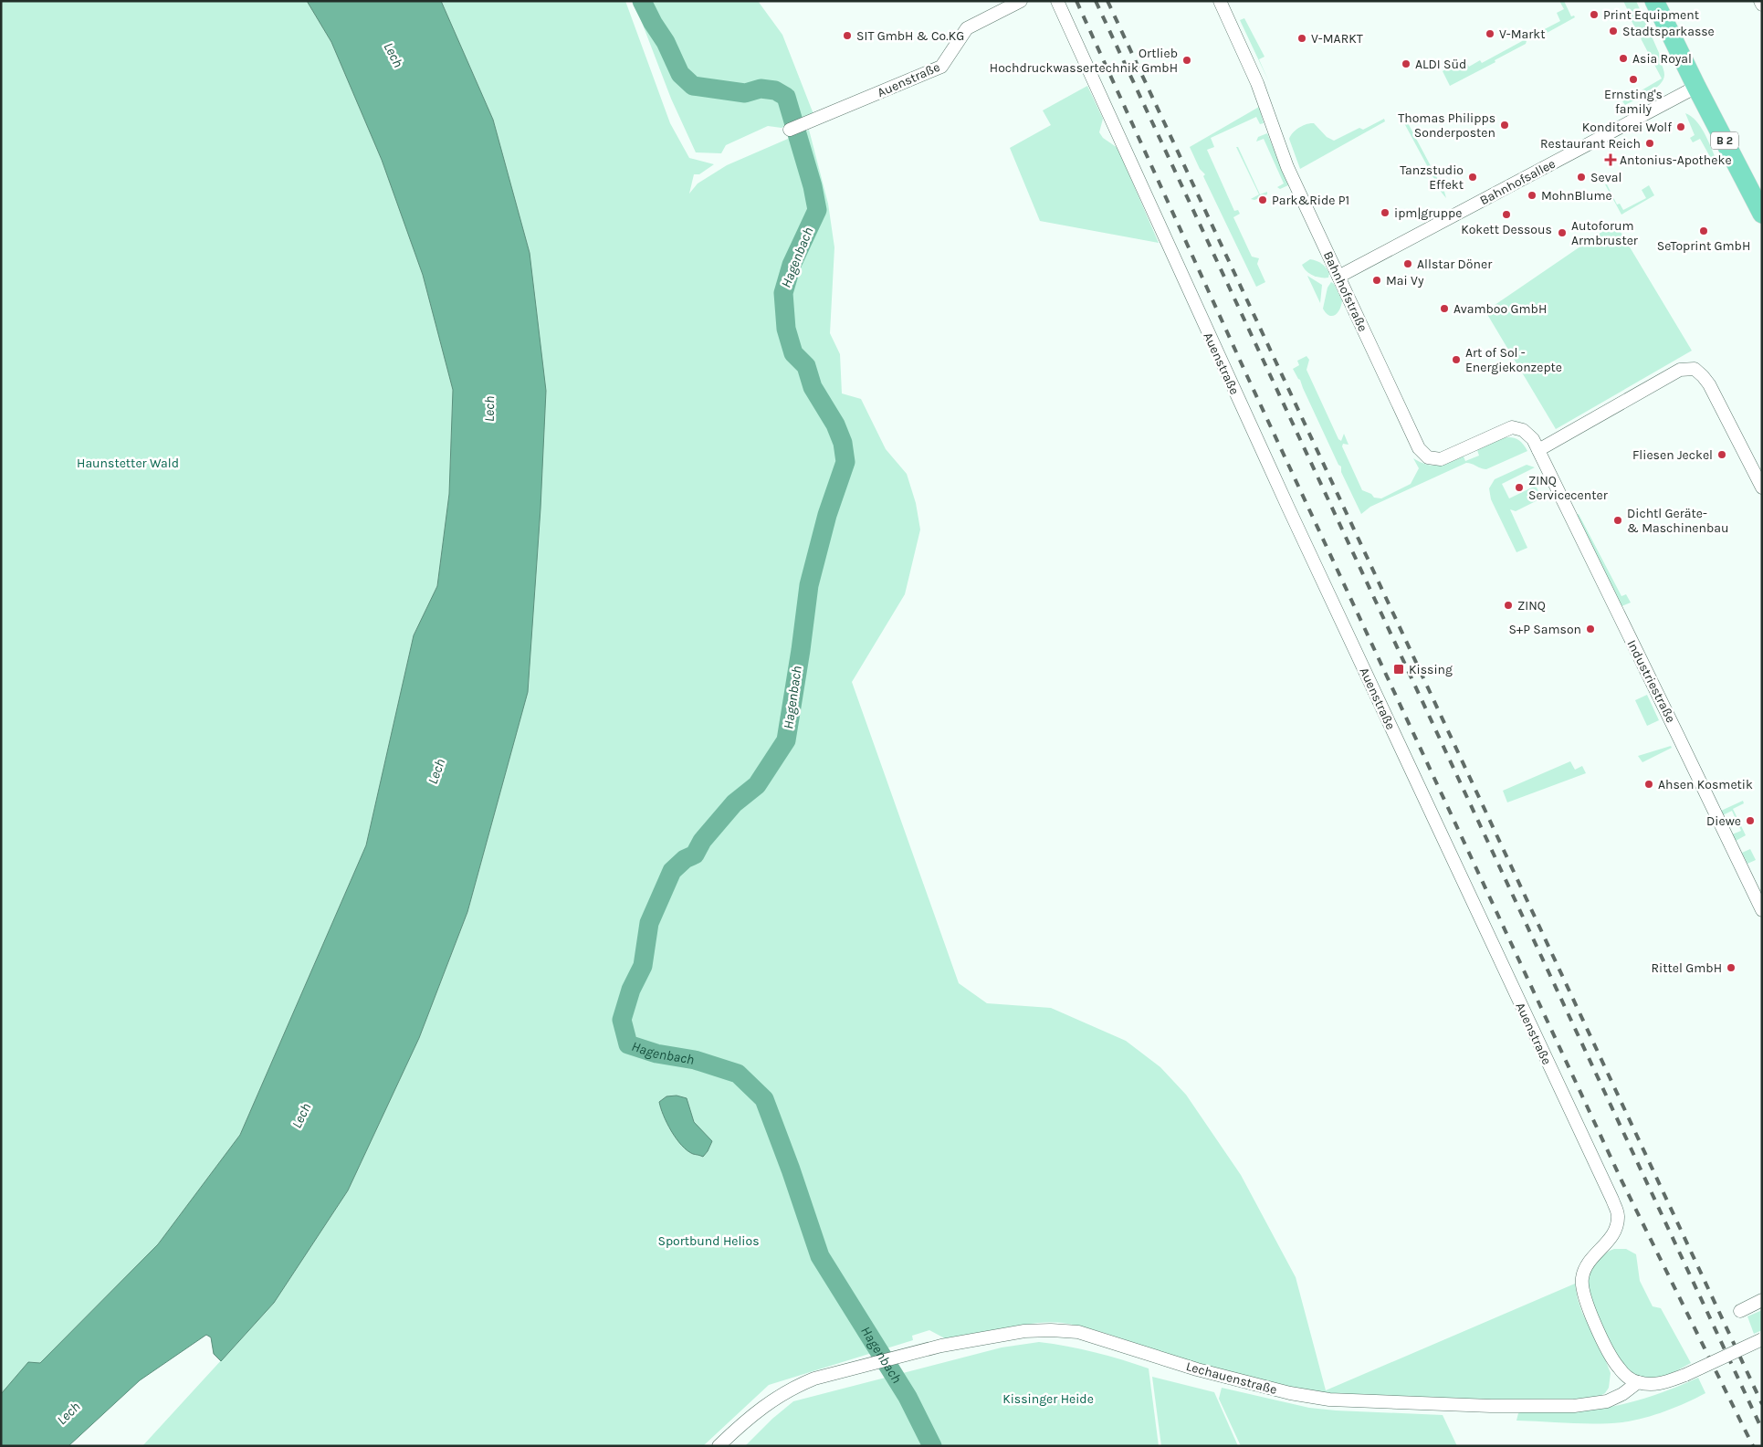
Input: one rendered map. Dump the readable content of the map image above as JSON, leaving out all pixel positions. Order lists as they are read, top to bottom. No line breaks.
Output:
{"streets":{"main road":["B 2"],"street":["Auenstraße","Bahnhofsallee","Bahnhofstraße","Industriestraße","Lechauenstraße"]},"crossings":[["Auenstraße","Lechauenstraße"],["B 2","Bahnhofsallee"],["Bahnhofsallee","Bahnhofstraße"],["Bahnhofstraße","Industriestraße"]],"water":["Lech","Hagenbach"],"parks":["Haunstetter Wald","Sportbund Helios","Kissinger Heide"],"places":{"other":["Print Equipment","Stadtsparkasse","V-Markt","SIT GmbH & Co.KG","V-MARKT","Asia Royal","Ortlieb Hochdruckwassertechnik GmbH","ALDI Süd","Ernsting's family","Thomas Philipps Sonderposten","Konditorei Wolf","Restaurant Reich","Tanzstudio Effekt","Seval","MohnBlume","Park&Ride P1","ipm|gruppe","Kokett Dessous","SeToprint GmbH","Autoforum Armbruster","Allstar Döner","Mai Vy","Avamboo GmbH","Art of Sol - Energiekonzepte","Fliesen Jeckel","ZINQ Servicecenter","Dichtl Geräte- & Maschinenbau","ZINQ","S+P Samson","Ahsen Kosmetik","Diewe","Rittel GmbH"],"health":["Antonius-Apotheke"],"transit":["Kissing"]}}
